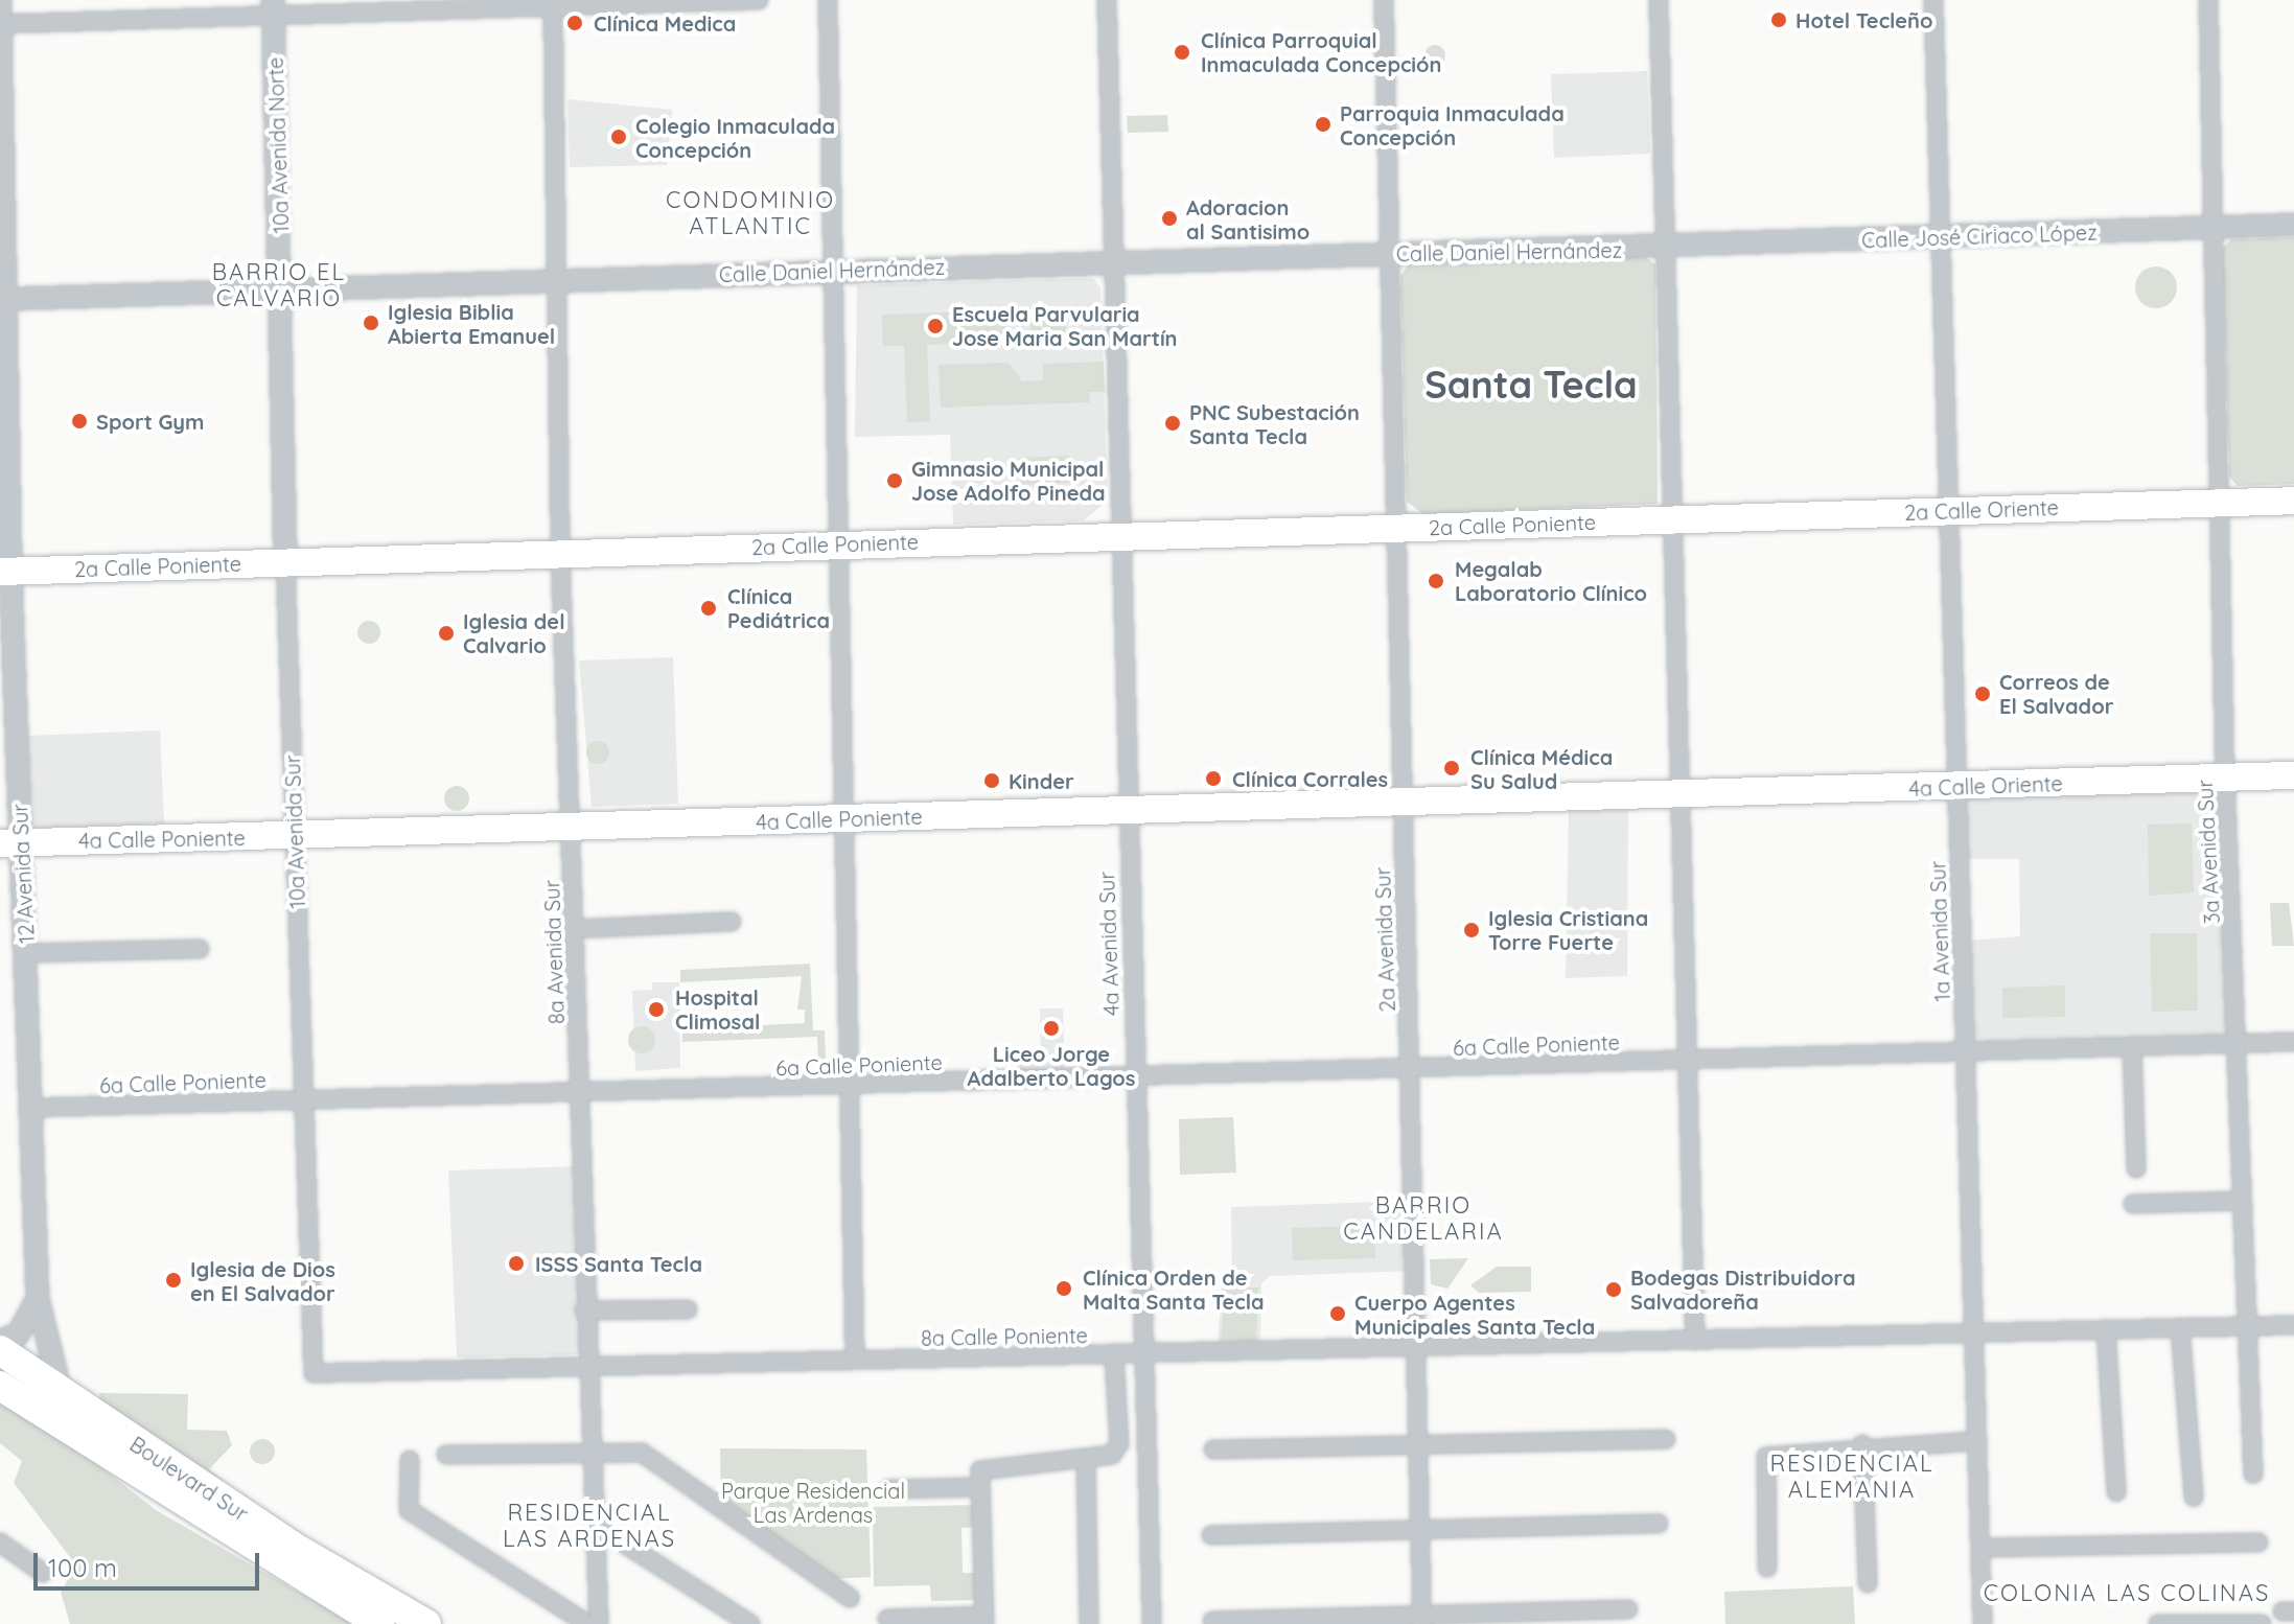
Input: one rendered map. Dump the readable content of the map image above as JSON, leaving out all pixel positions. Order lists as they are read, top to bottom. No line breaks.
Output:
{"streets":{"highway":["Boulevard Sur"],"main road":["2a Calle Oriente","2a Calle Poniente","4a Calle Oriente","4a Calle Poniente"],"street":["10a Avenida Norte","Calle José Ciriaco López","Calle Daniel Hernández","10a Avenida Sur","3a Avenida Sur","12 Avenida Sur","1a Avenida Sur","2a Avenida Sur","4a Avenida Sur","8a Avenida Sur","6a Calle Poniente","8a Calle Poniente"]},"crossings":[["10a Avenida Norte","Calle Daniel Hernández"],["10a Avenida Norte","10a Avenida Sur"],["Calle José Ciriaco López","Calle Daniel Hernández"],["Calle José Ciriaco López","3a Avenida Sur"],["Calle José Ciriaco López","1a Avenida Sur"],["Calle Daniel Hernández","10a Avenida Sur"],["Calle Daniel Hernández","12 Avenida Sur"],["Calle Daniel Hernández","2a Avenida Sur"],["Calle Daniel Hernández","4a Avenida Sur"],["Calle Daniel Hernández","8a Avenida Sur"],["2a Calle Oriente","2a Calle Poniente"],["2a Calle Oriente","3a Avenida Sur"],["2a Calle Oriente","1a Avenida Sur"],["2a Calle Poniente","10a Avenida Sur"],["2a Calle Poniente","12 Avenida Sur"],["2a Calle Poniente","2a Avenida Sur"],["2a Calle Poniente","4a Avenida Sur"],["2a Calle Poniente","8a Avenida Sur"],["4a Calle Oriente","4a Calle Poniente"],["4a Calle Oriente","3a Avenida Sur"],["4a Calle Oriente","1a Avenida Sur"],["4a Calle Poniente","10a Avenida Sur"],["4a Calle Poniente","12 Avenida Sur"],["4a Calle Poniente","2a Avenida Sur"],["4a Calle Poniente","4a Avenida Sur"],["4a Calle Poniente","8a Avenida Sur"],["10a Avenida Sur","6a Calle Poniente"],["10a Avenida Sur","8a Calle Poniente"],["3a Avenida Sur","6a Calle Poniente"],["3a Avenida Sur","8a Calle Poniente"],["12 Avenida Sur","6a Calle Poniente"],["12 Avenida Sur","Boulevard Sur"],["1a Avenida Sur","6a Calle Poniente"],["1a Avenida Sur","8a Calle Poniente"],["2a Avenida Sur","6a Calle Poniente"],["2a Avenida Sur","8a Calle Poniente"],["4a Avenida Sur","6a Calle Poniente"],["4a Avenida Sur","8a Calle Poniente"],["8a Avenida Sur","6a Calle Poniente"],["8a Avenida Sur","8a Calle Poniente"]],"districts":["CONDOMINIO ATLANTIC","BARRIO EL CALVARIO","Santa Tecla","BARRIO CANDELARIA","RESIDENCIAL ALEMANIA","RESIDENCIAL LAS ARDENAS","COLONIA LAS COLINAS"],"parks":["Parque Residencial Las Ardenas"],"places":["Hotel Tecleño","Clínica Medica","Clínica Parroquial Inmaculada Concepción","Parroquia Inmaculada Concepción","Colegio Inmaculada Concepción","Adoracion al Santisimo","Iglesia Biblia Abierta Emanuel","Escuela Parvularia Jose Maria San Martín","Sport Gym","PNC Subestación Santa Tecla","Gimnasio Municipal Jose Adolfo Pineda","Megalab Laboratorio Clínico","Clínica Pediátrica","Iglesia del Calvario","Correos de El Salvador","Clínica Médica Su Salud","Clínica Corrales","Kinder","Iglesia Cristiana Torre Fuerte","Hospital Climosal","Liceo Jorge Adalberto Lagos","ISSS Santa Tecla","Iglesia de Dios en El Salvador","Clínica Orden de Malta Santa Tecla","Bodegas Distribuidora Salvadoreña","Cuerpo Agentes Municipales Santa Tecla"],"scale_bar":"100 m"}
